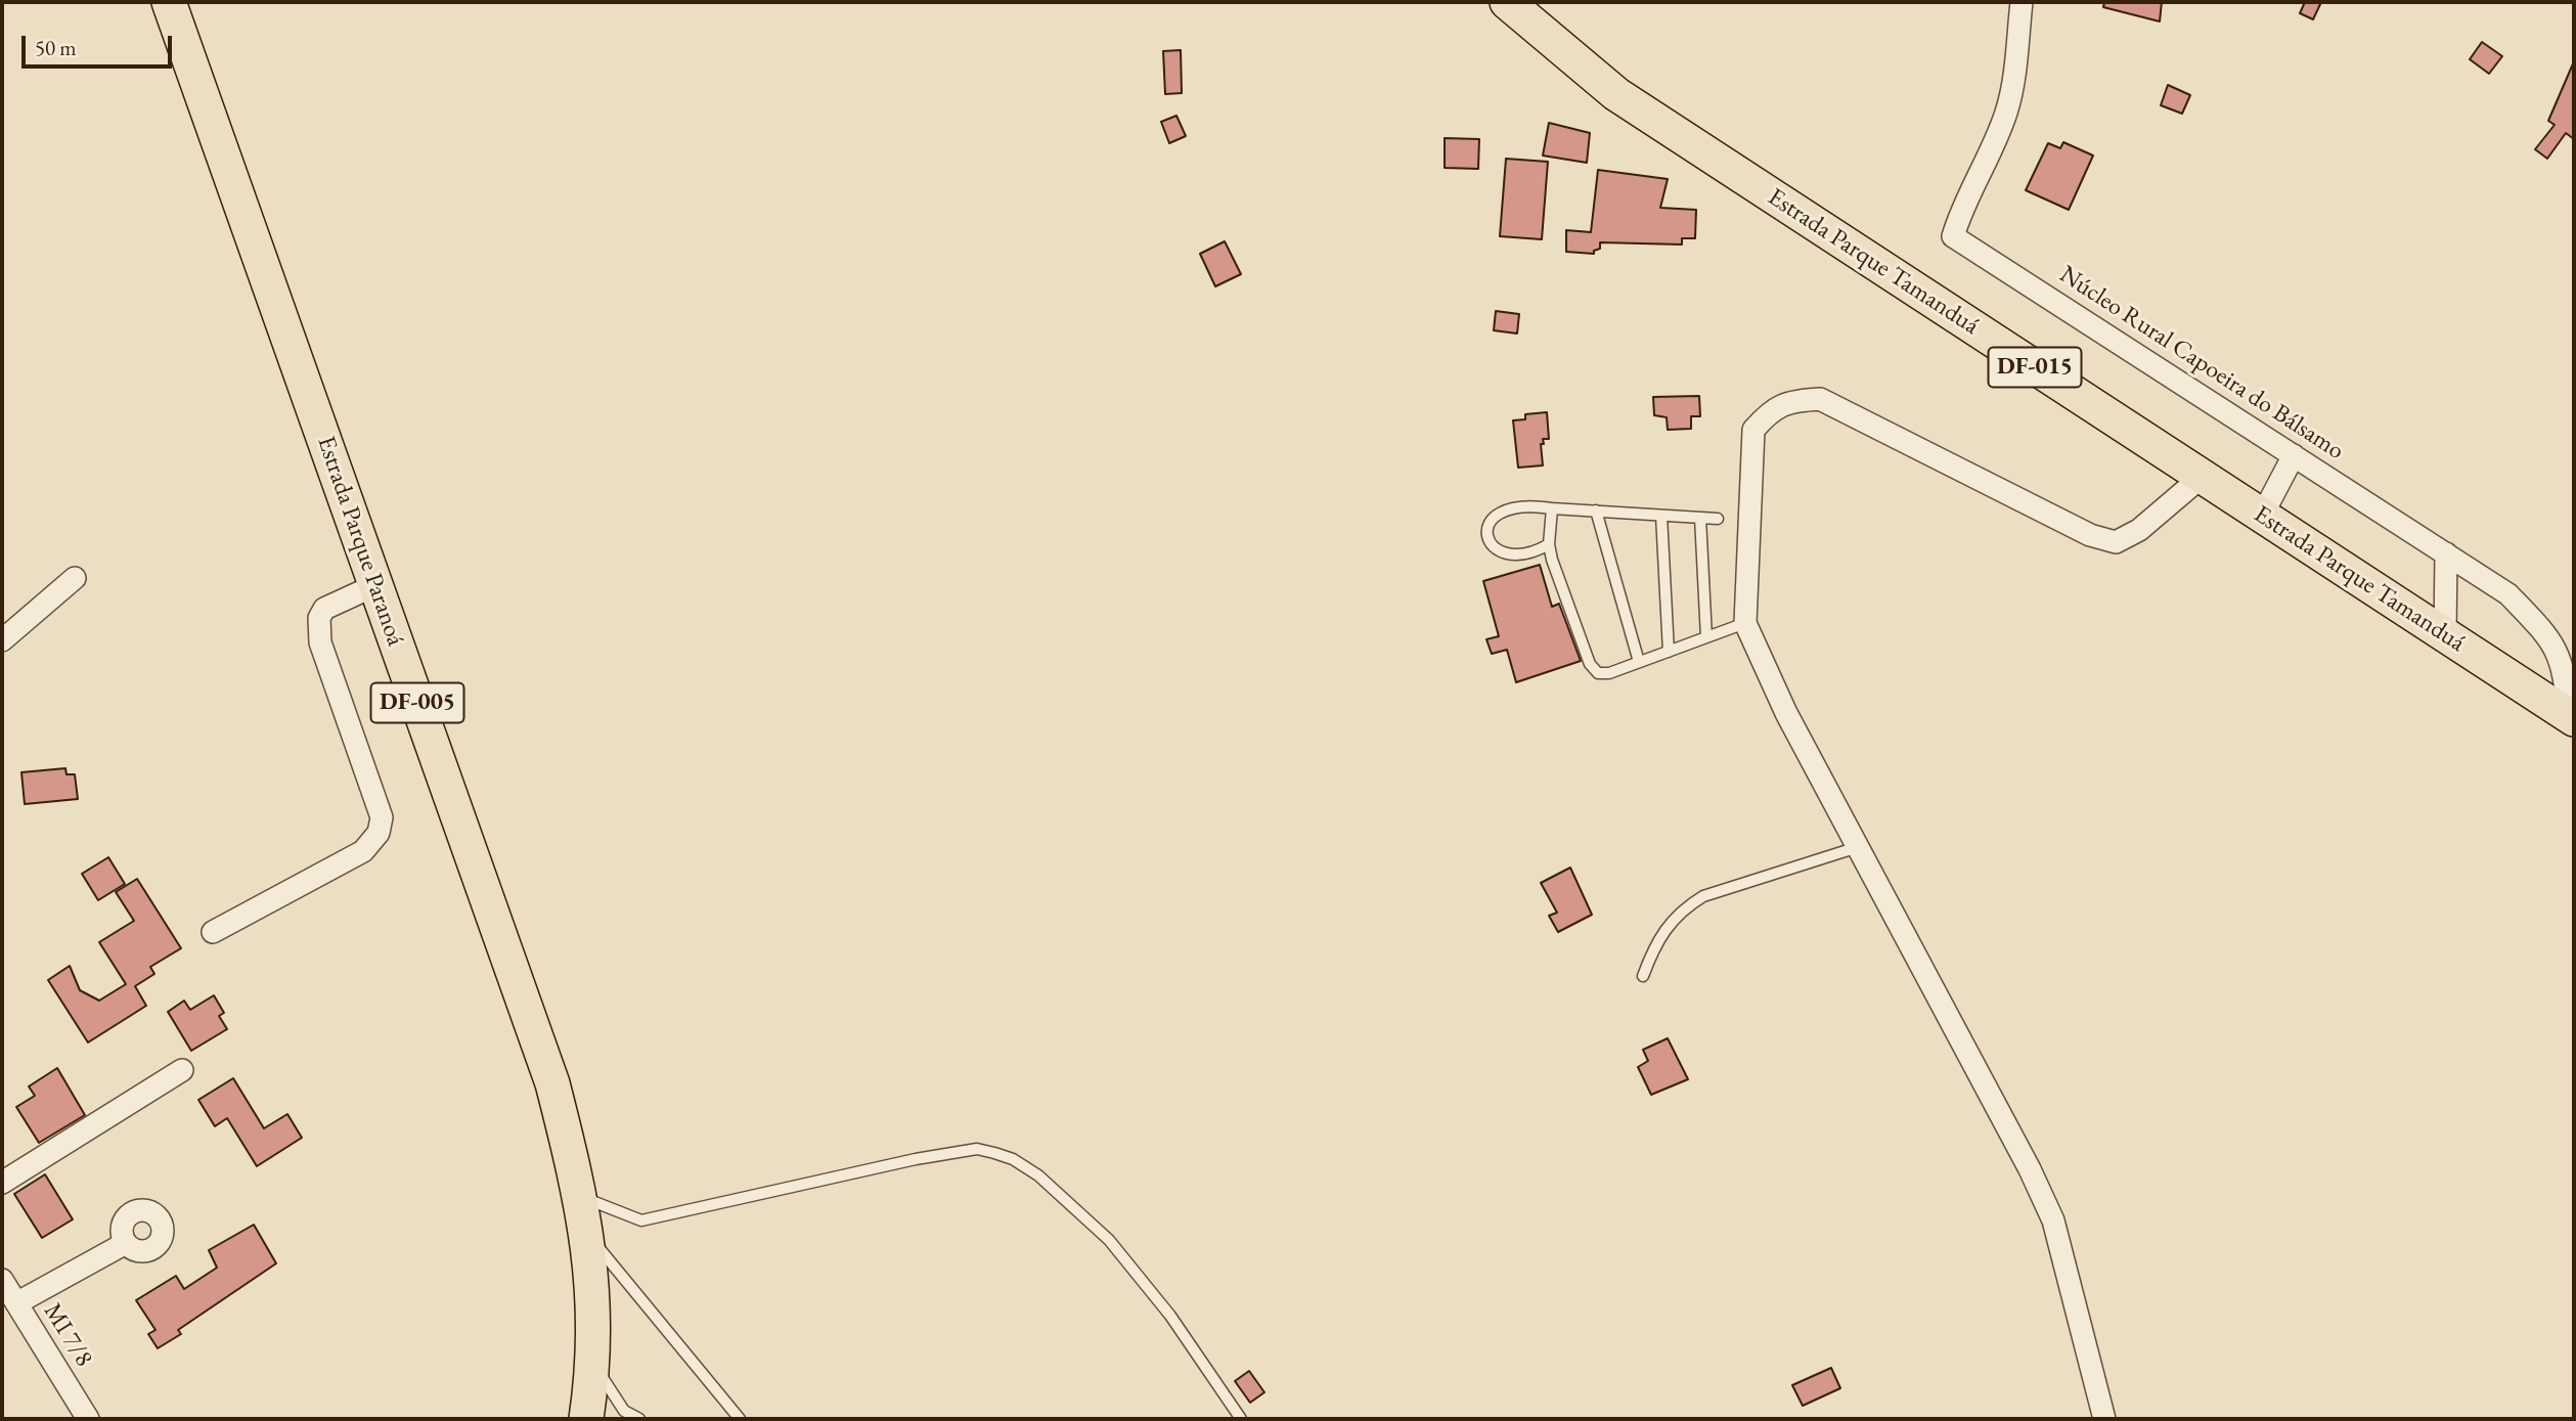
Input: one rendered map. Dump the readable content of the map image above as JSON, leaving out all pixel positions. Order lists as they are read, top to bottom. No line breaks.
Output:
{"streets":{"main road":["Estrada Parque Tamanduá","DF-015","Estrada Parque Paranoá","DF-005"],"street":["Núcleo Rural Capoeira do Bálsamo","MI 7/8"]},"crossings":[["Estrada Parque Tamanduá","Núcleo Rural Capoeira do Bálsamo"]],"scale_bar":"50 m"}
